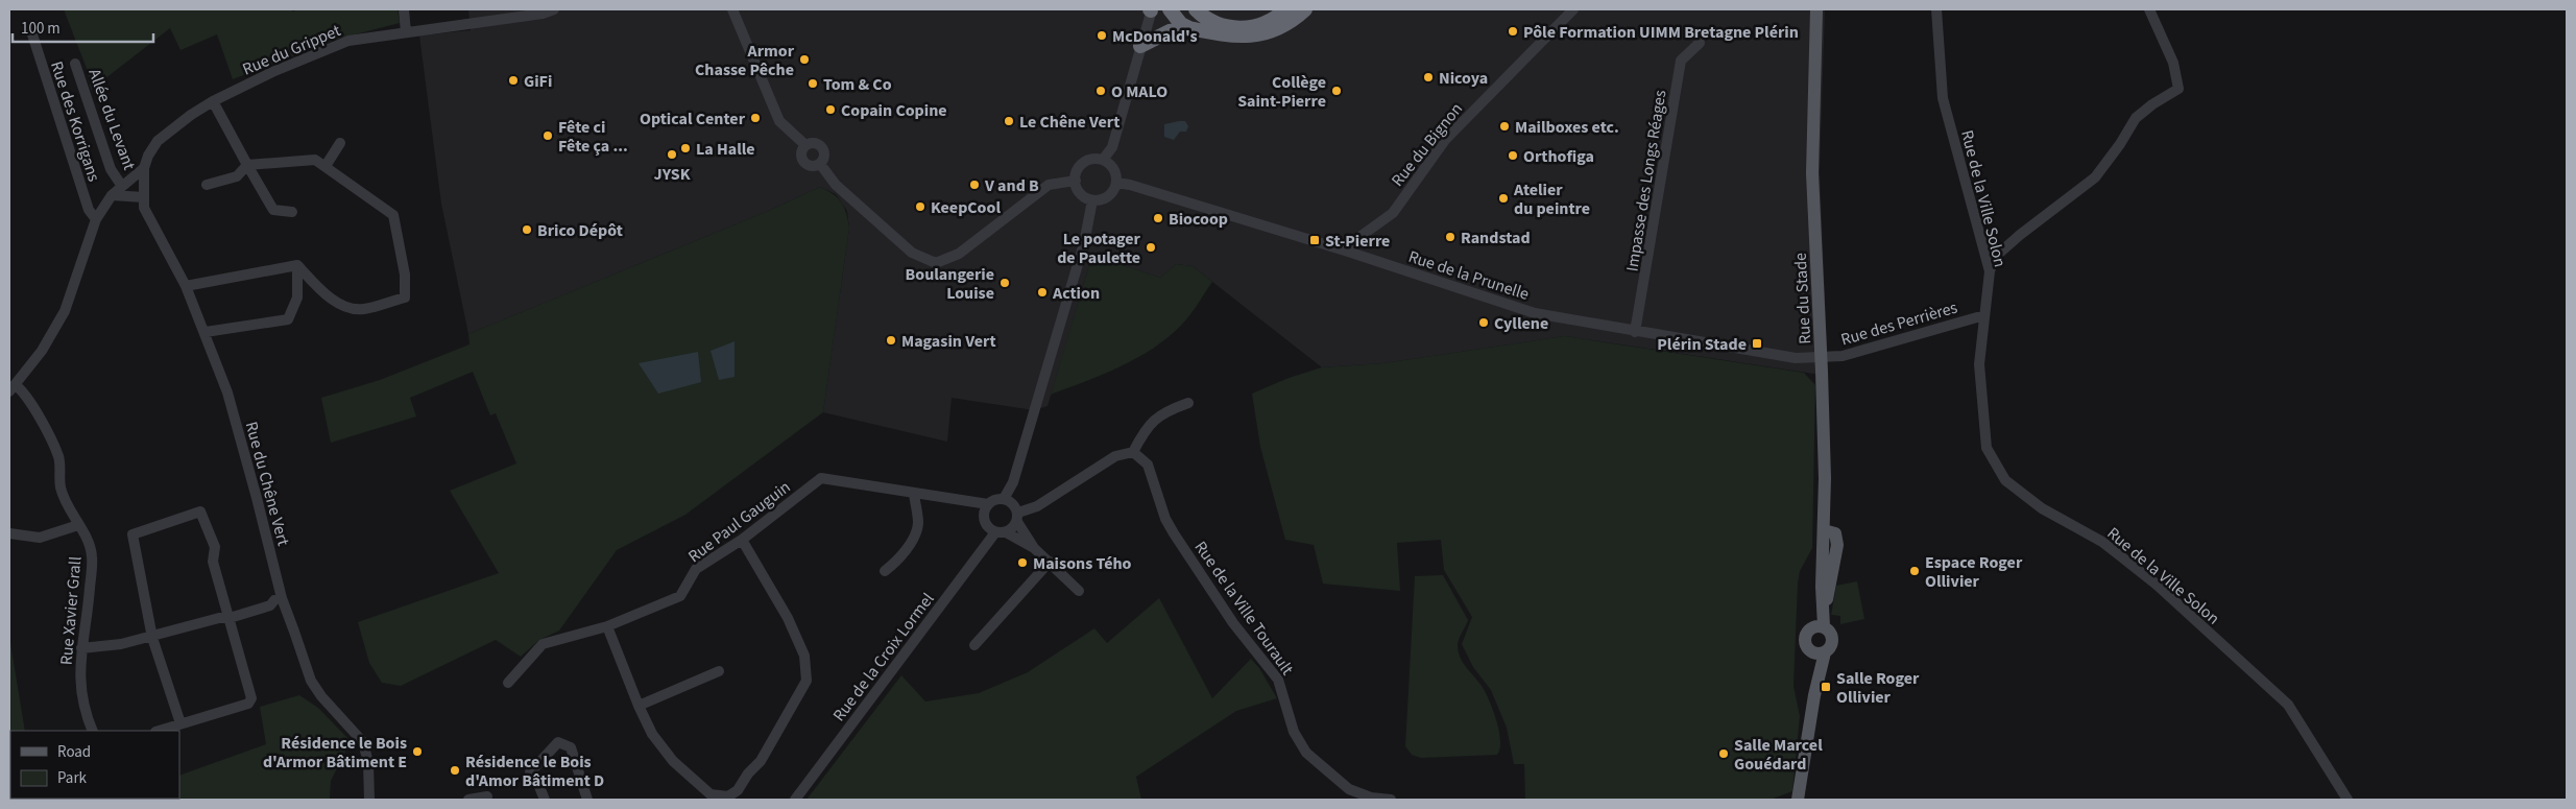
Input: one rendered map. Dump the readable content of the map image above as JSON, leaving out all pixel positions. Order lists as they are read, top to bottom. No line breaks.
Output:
{"streets":{"main road":["Rue du Stade"],"street":["Rue du Grippet","Allée du Levant","Rue des Korrigans","Rue du Bignon","Impasse des Longs Réages","Rue de la Ville Solon","Rue de la Prunelle","Rue des Perrières","Rue du Chêne Vert","Rue Paul Gauguin","Rue de la Ville Tourault","Rue Xavier Grall","Rue de la Croix Lormel"]},"crossings":[["Rue du Grippet","Allée du Levant"],["Rue du Grippet","Rue des Korrigans"],["Rue du Grippet","Rue du Chêne Vert"],["Rue du Grippet","Rue Xavier Grall"],["Rue du Bignon","Rue de la Prunelle"],["Impasse des Longs Réages","Rue de la Prunelle"],["Rue de la Ville Solon","Rue des Perrières"],["Rue de la Prunelle","Rue du Stade"],["Rue de la Prunelle","Rue des Perrières"],["Rue du Stade","Rue des Perrières"],["Rue Paul Gauguin","Rue de la Croix Lormel"]],"places":{"other":["Pôle Formation UIMM Bretagne Plérin","McDonald's","Armor Chasse Pêche","Nicoya","GiFi","Tom & Co","O MALO","Collège Saint-Pierre","Copain Copine","Optical Center","Le Chêne Vert","Mailboxes etc.","Fête ci Fête ça ...","La Halle","JYSK","Orthofiga","V and B","Atelier du peintre","KeepCool","Biocoop","Brico Dépôt","Randstad","Le potager de Paulette","Boulangerie Louise","Action","Cyllene","Magasin Vert","Maisons Tého","Espace Roger Ollivier","Résidence le Bois d'Armor Bâtiment E","Salle Marcel Gouédard","Résidence le Bois d'Amor Bâtiment D"],"transit":["St-Pierre","Plérin Stade","Salle Roger Ollivier"]},"legend":["Road","Park"],"scale_bar":"100 m"}
